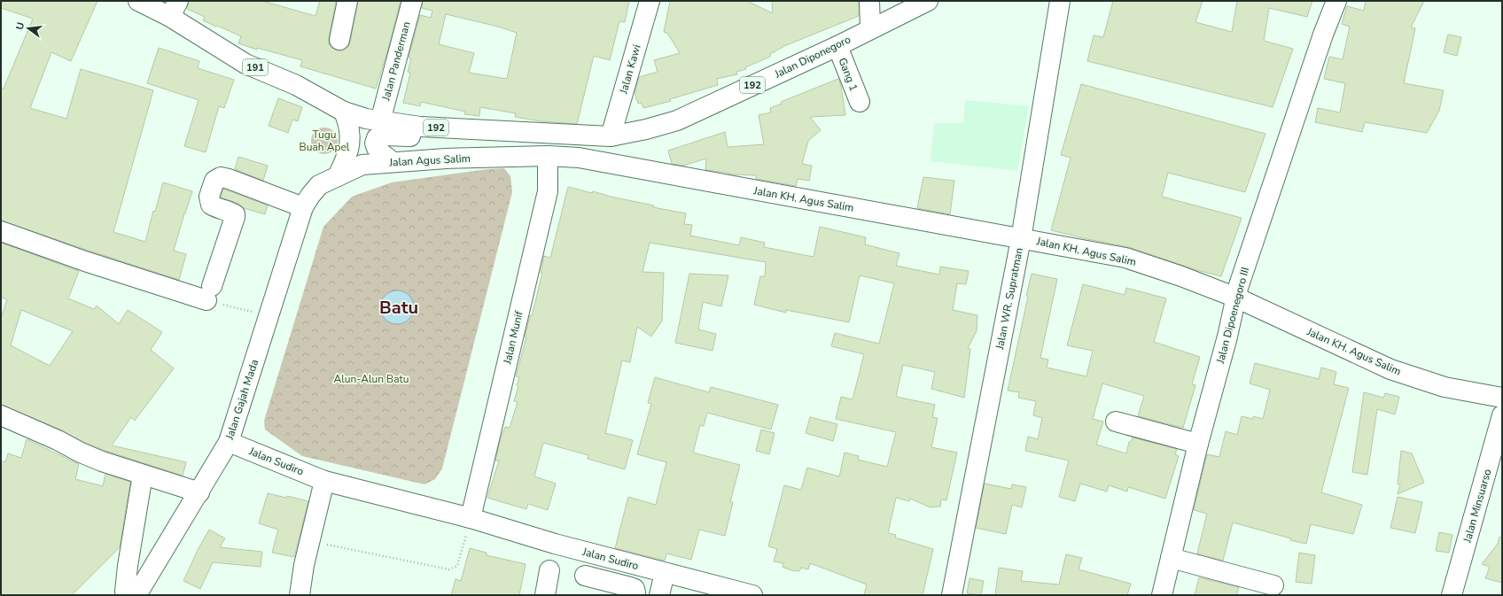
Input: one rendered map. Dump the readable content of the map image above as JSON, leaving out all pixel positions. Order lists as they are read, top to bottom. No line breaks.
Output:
{"streets":{"street":["Jalan Diponegoro","Jalan Panderman","191","Jalan Kawi","Gang 1","192","Jalan Agus Salim","Jalan KH. Agus Salim","Jalan WR. Supratman","Jalan Dipoenegoro III","Jalan Munif","Jalan Gajah Mada","Jalan Sudiro","Jalan Minsuarso"]},"crossings":[["Jalan Diponegoro","Jalan Kawi"],["Jalan Diponegoro","Gang 1"],["Jalan Diponegoro","192"],["Jalan Panderman","192"],["191","192"],["Jalan Agus Salim","Jalan KH. Agus Salim"],["Jalan Agus Salim","Jalan Gajah Mada"],["Jalan KH. Agus Salim","Jalan WR. Supratman"],["Jalan KH. Agus Salim","Jalan Dipoenegoro III"],["Jalan KH. Agus Salim","Jalan Munif"],["Jalan Munif","Jalan Sudiro"],["Jalan Gajah Mada","Jalan Sudiro"]],"districts":["Batu"],"parks":["Tugu Buah Apel","Alun-Alun Batu"],"north":"left"}
